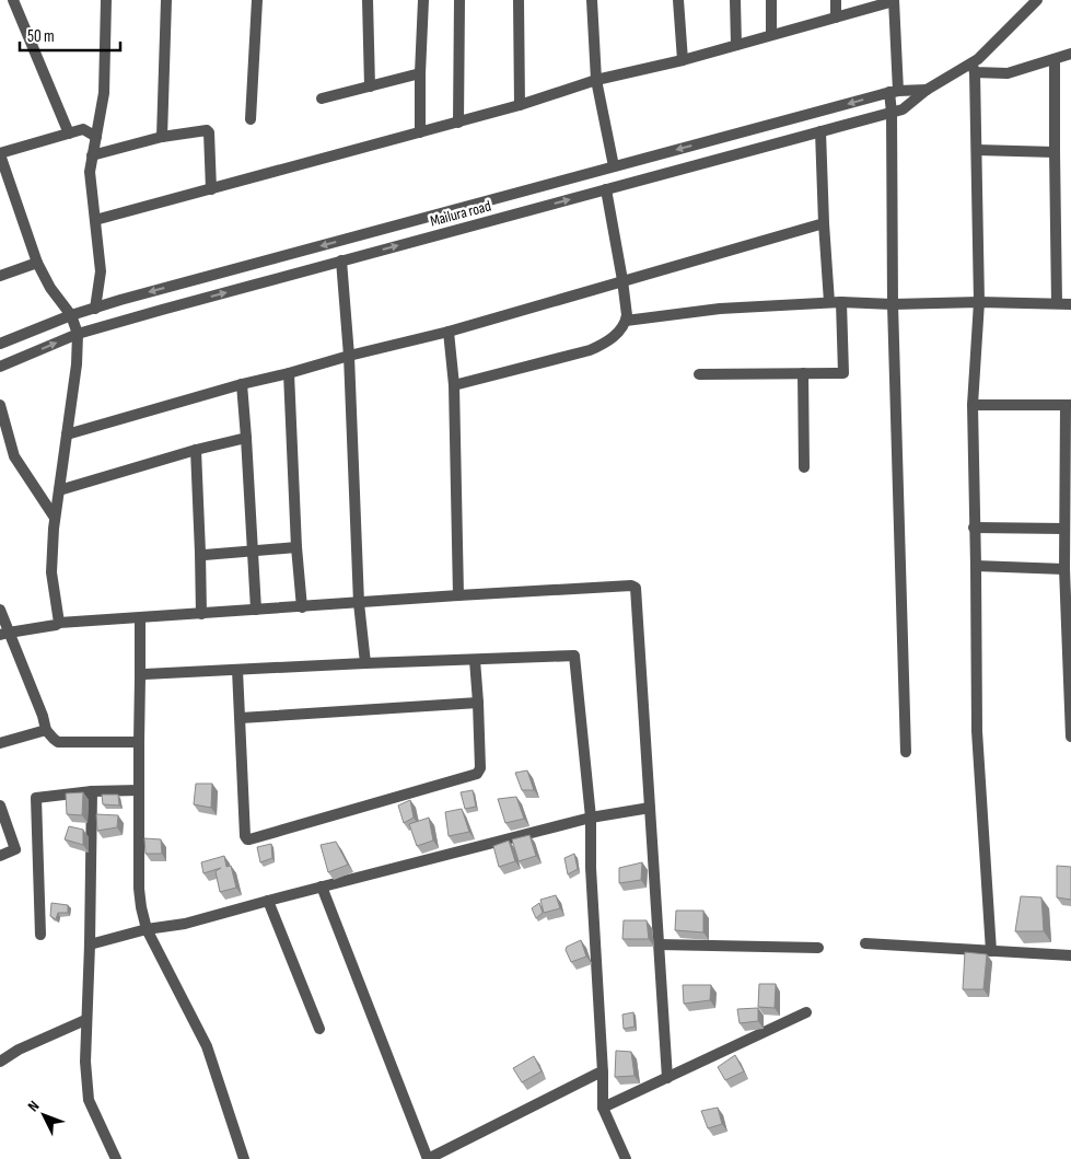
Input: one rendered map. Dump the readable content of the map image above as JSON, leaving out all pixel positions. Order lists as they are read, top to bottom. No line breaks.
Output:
{"streets":{"street":["Mailura road"]},"scale_bar":"50 m","north":"top left"}
